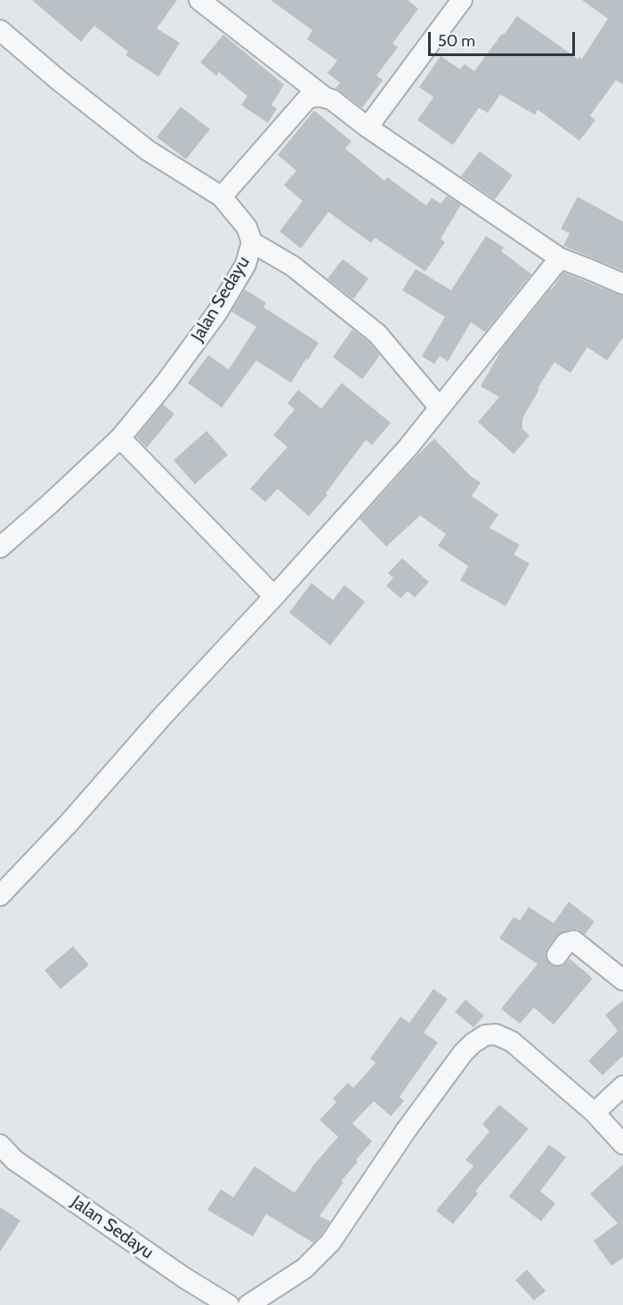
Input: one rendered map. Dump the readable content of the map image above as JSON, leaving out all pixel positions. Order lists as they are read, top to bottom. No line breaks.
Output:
{"streets":{"street":["Jalan Sedayu"]},"scale_bar":"50 m"}
